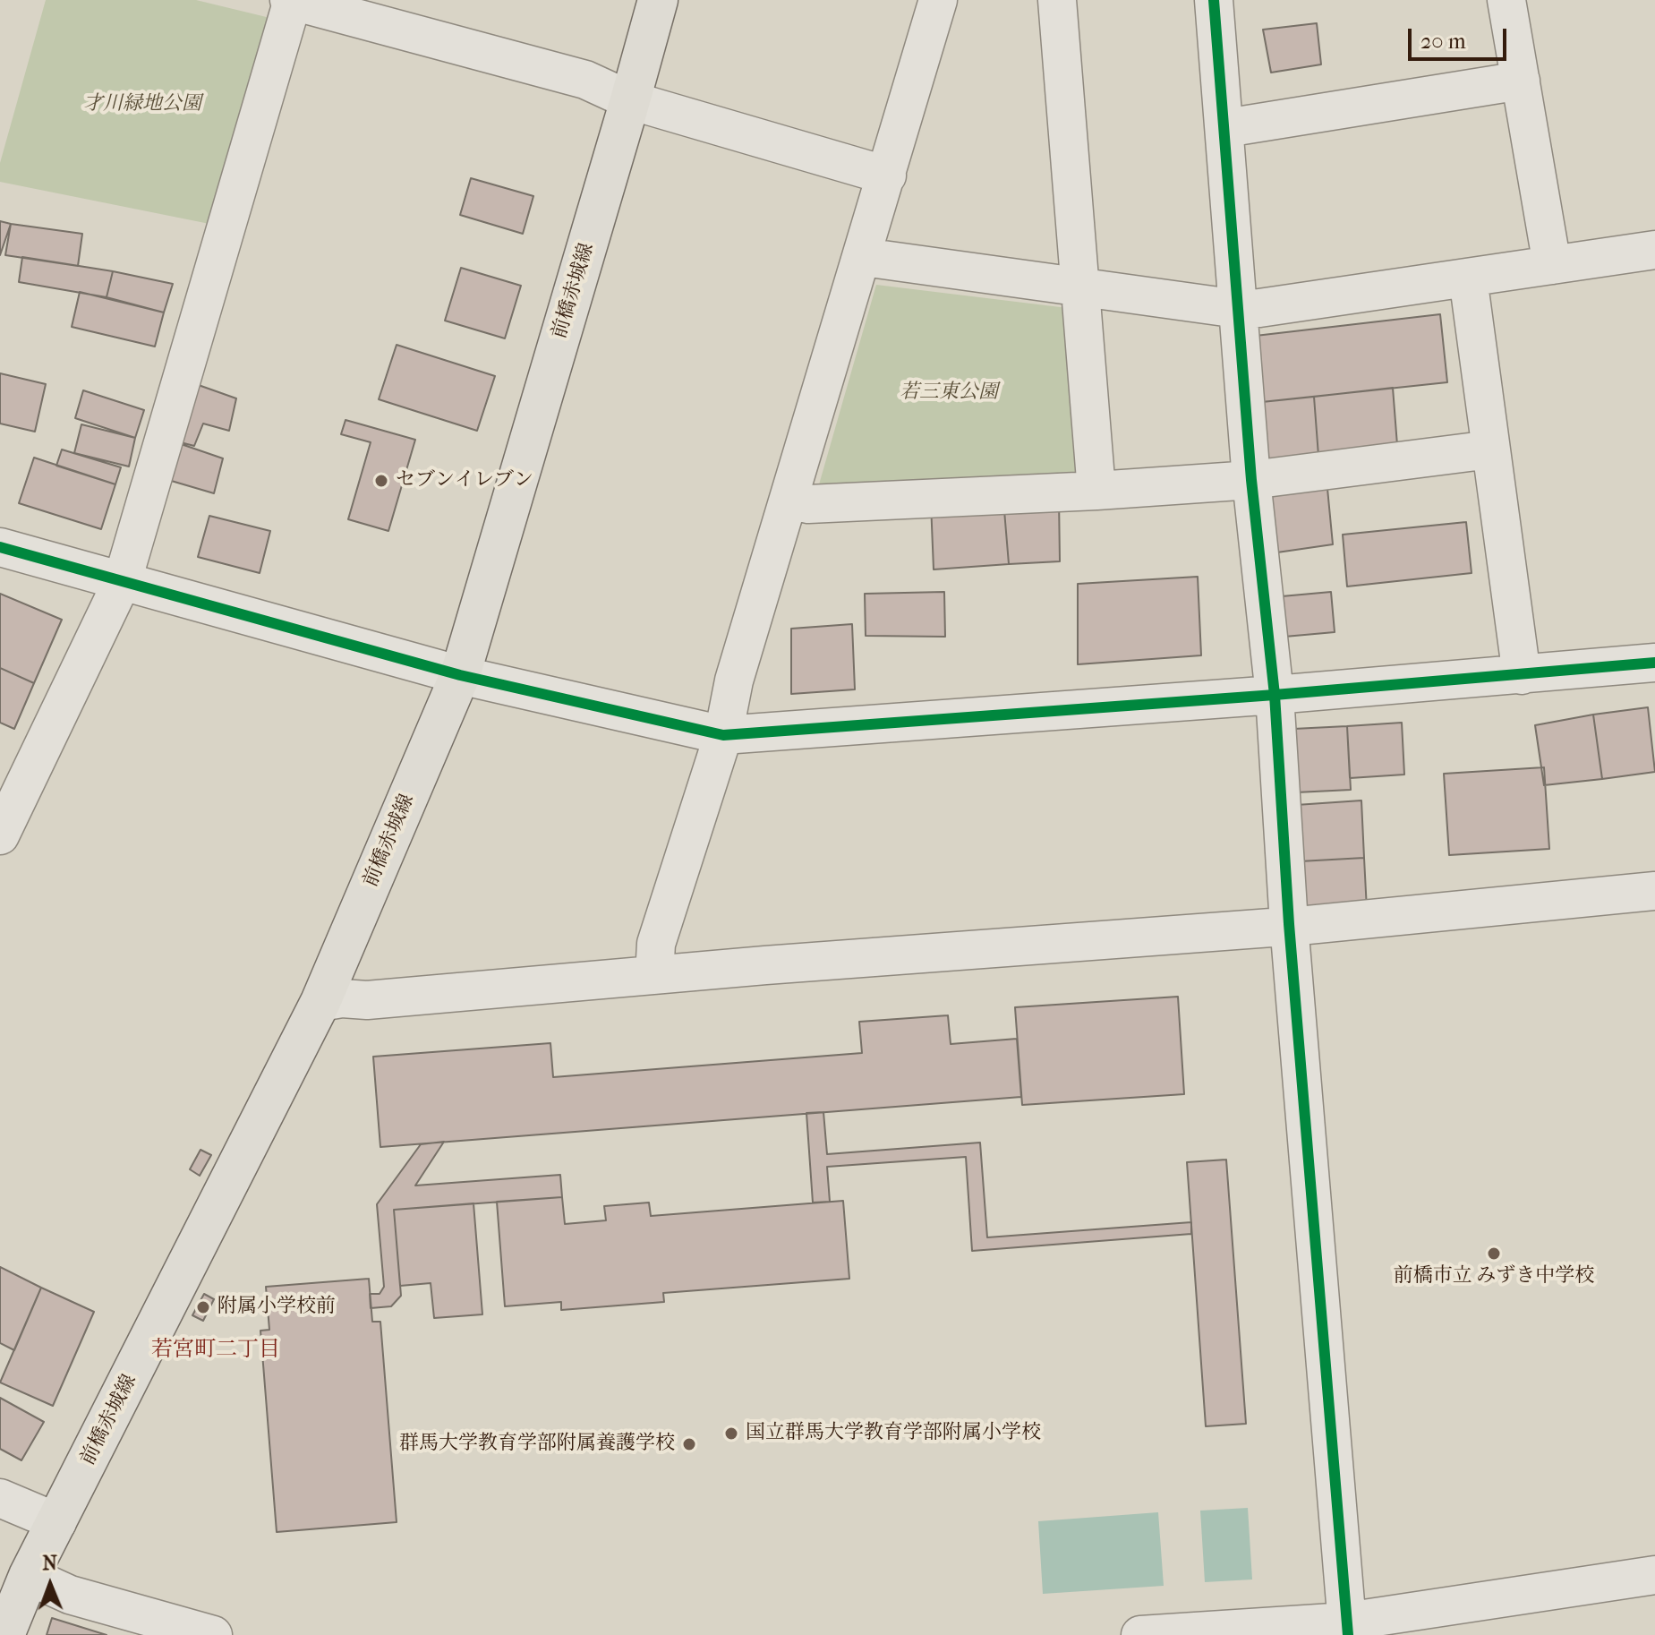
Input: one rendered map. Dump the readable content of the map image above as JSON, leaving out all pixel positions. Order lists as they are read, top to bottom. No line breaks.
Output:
{"streets":{"main road":["前橋赤城線"]},"districts":["若宮町二丁目"],"parks":["才川緑地公園","若三東公園"],"places":["セブンイレブン","前橋市立 みずき中学校","附属小学校前","国立群馬大学教育学部附属小学校","群馬大学教育学部附属養護学校"],"scale_bar":"20 m","north":"top"}
